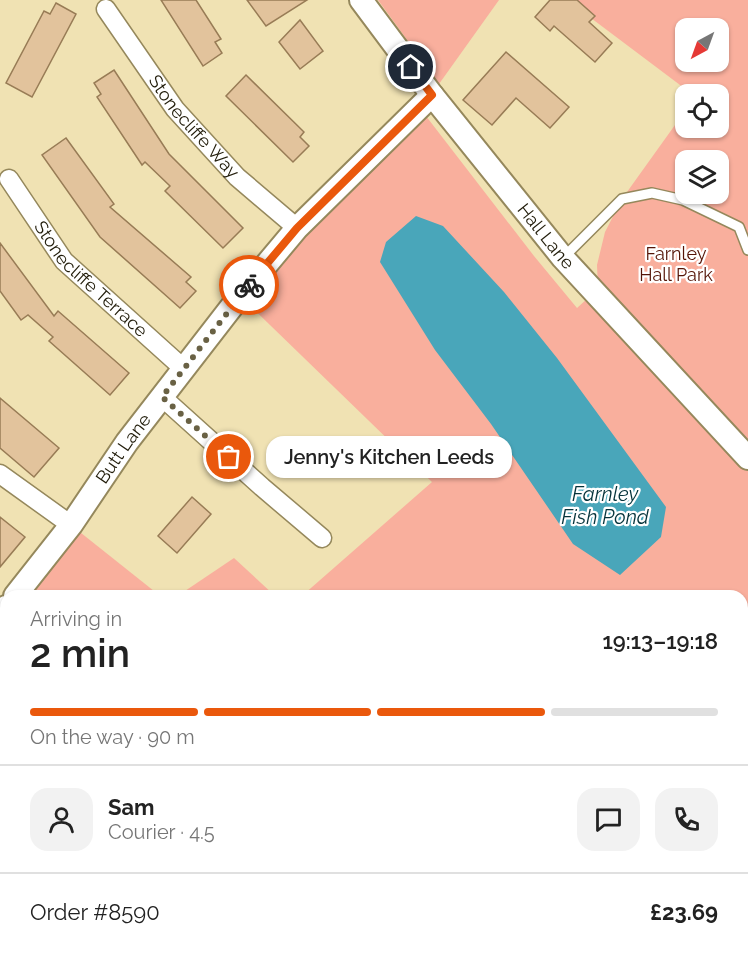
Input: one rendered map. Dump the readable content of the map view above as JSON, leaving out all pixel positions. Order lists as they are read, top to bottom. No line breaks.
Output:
{"streets":{"street":["Stonecliffe Way","Hall Lane","Stonecliffe Terrace","Butt Lane"]},"crossings":[["Stonecliffe Way","Butt Lane"],["Hall Lane","Butt Lane"],["Stonecliffe Terrace","Butt Lane"]],"water":["Farnley Fish Pond"],"parks":["Farnley Hall Park"],"places":["Jenny's Kitchen Leeds"],"north":"bottom left","page":{"bubble":"Jenny's Kitchen Leeds","heading":["2 min","Arriving in","19:13–19:18"],"panel":["Sam","Courier · 4.5","Order #8590","£23.69"],"bar":"On the way · 90 m"}}
